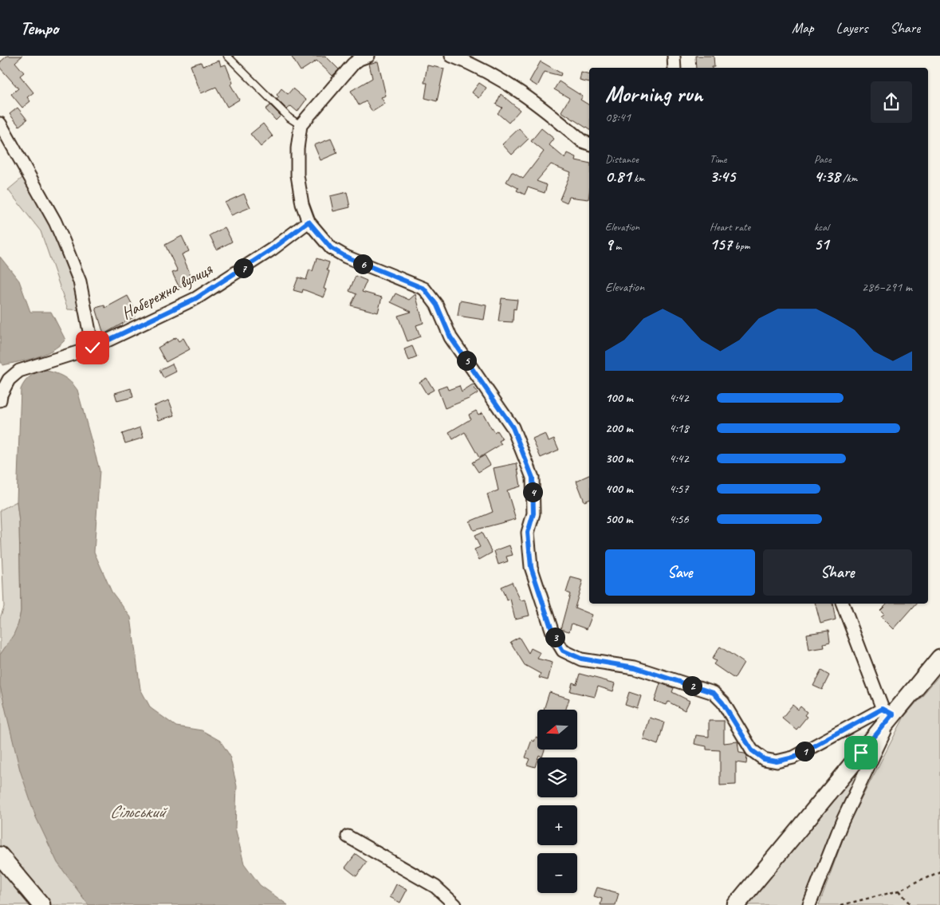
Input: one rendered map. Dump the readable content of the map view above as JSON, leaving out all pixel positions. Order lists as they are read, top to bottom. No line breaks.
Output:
{"streets":{"street":["Набережна вулиця"]},"water":["Сільський"],"north":"left","page":{"header":"Tempo","nav":["Map","Layers","Share"],"heading":["Morning run","08:41"],"stats":[["Distance","0.81 km"],["Time","3:45"],["Pace","4:38 /km"],["Elevation","9 m"],["Heart rate","157 bpm"],["kcal","51"]],"pins":["6","7","5","4","3","2","1"],"chart":["Elevation","286–291 m"],"list":[{"name":"100 m","note":"4:42"},{"name":"200 m","note":"4:18"},{"name":"300 m","note":"4:42"},{"name":"400 m","note":"4:57"},{"name":"500 m","note":"4:56"}],"buttons":["Save","Share"],"map_buttons":["+","−"]}}
